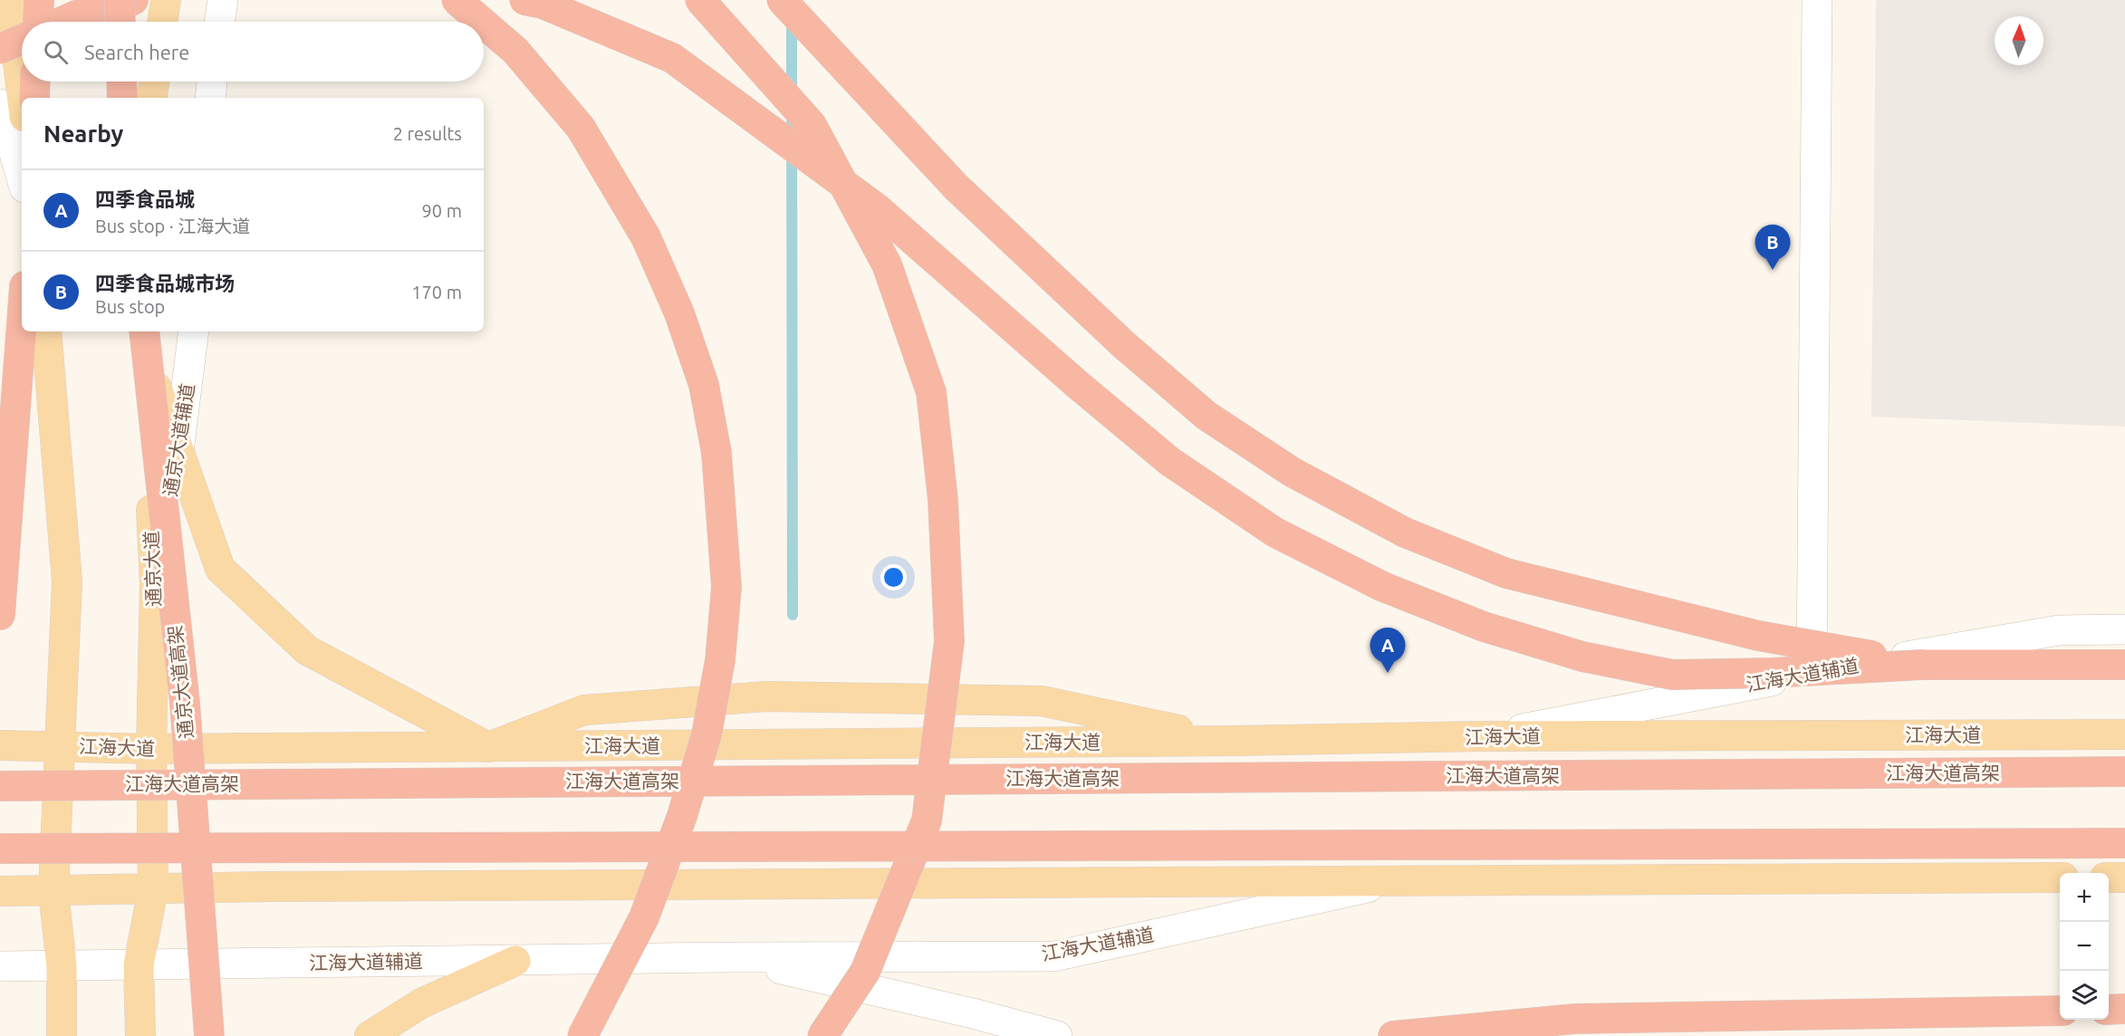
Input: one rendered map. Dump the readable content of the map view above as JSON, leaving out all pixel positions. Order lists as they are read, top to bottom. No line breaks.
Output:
{"streets":{"highway":["通京大道高架","江海大道高架"],"main road":["通京大道","江海大道"],"street":["通京大道辅道","江海大道辅道"]},"crossings":[["通京大道辅道","通京大道"],["通京大道","江海大道辅道"],["通京大道","通京大道高架"],["通京大道","江海大道"],["江海大道辅道","江海大道"]],"north":"top","page":{"search":"Search here","heading":["Nearby","2 results"],"list":[{"mark":"A","name":"四季食品城","note":"Bus stop · 江海大道","value":"90 m"},{"mark":"B","name":"四季食品城市场","note":"Bus stop","value":"170 m"}],"pins":["B","A"],"map_buttons":["+","−"]}}
